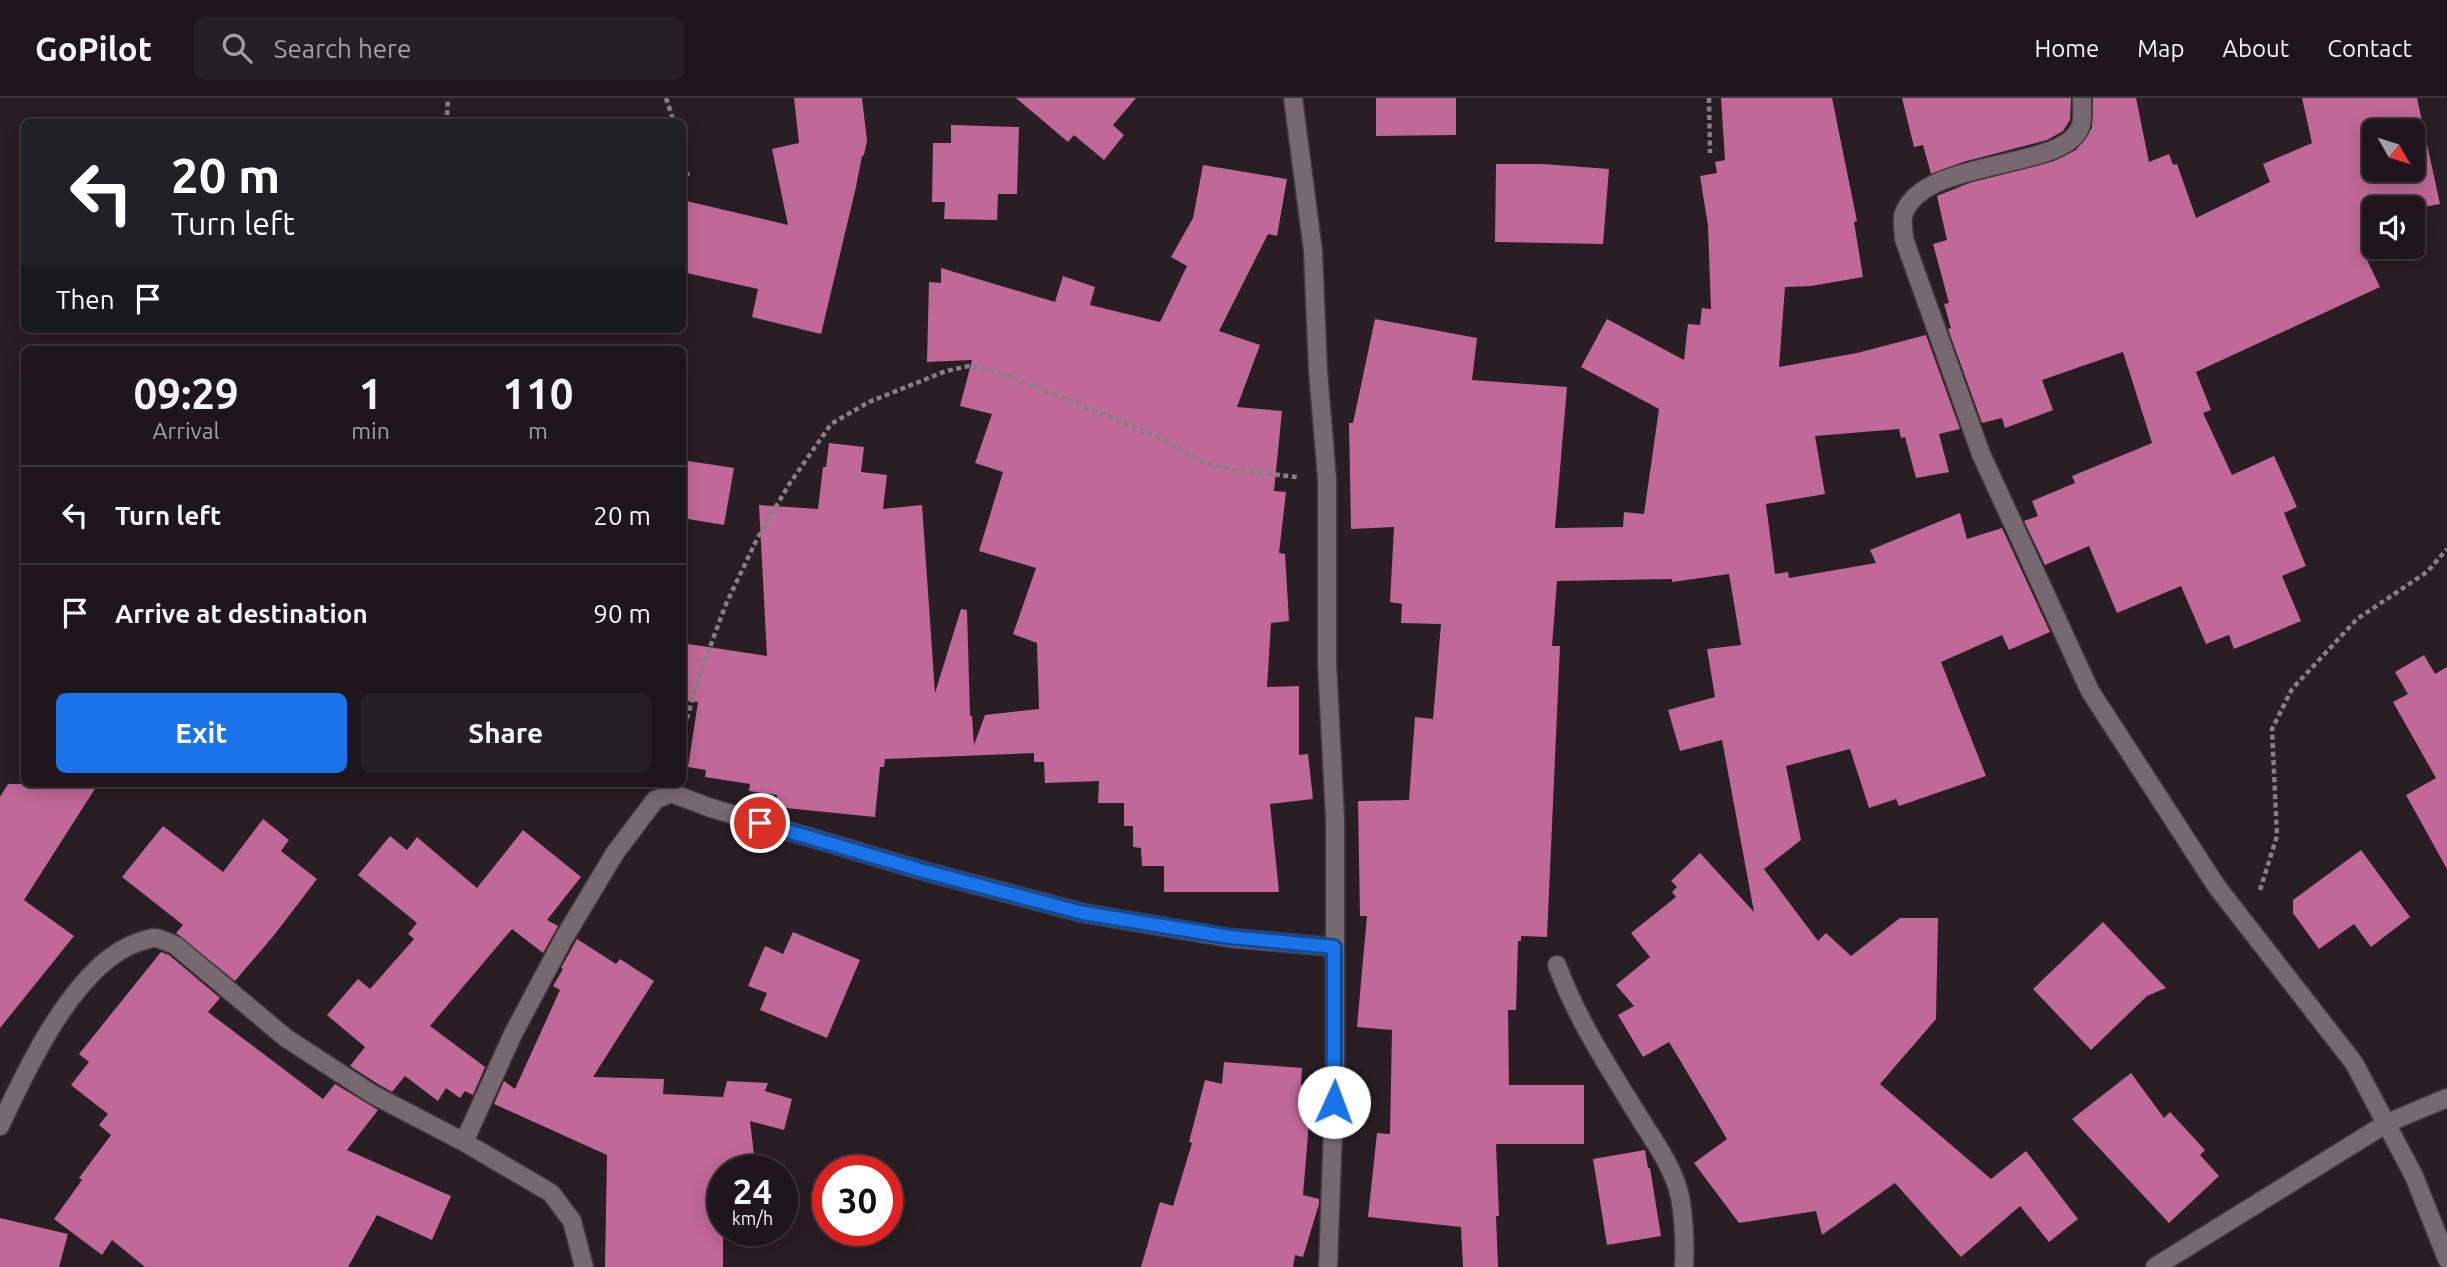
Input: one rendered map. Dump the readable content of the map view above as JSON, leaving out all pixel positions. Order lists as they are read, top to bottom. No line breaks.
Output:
{"north":"bottom right","page":{"header":"GoPilot","search":"Search here","nav":["Home","Map","About","Contact"],"turn":["20 m","Turn left"],"then":"Then","eta":["09:29","Arrival","1","min","110","m"],"list":[{"name":"Turn left","value":"20 m"},{"name":"Arrive at destination","value":"90 m"}],"buttons":["Exit","Share"],"speed":"24 km/h","limit":"30"}}
